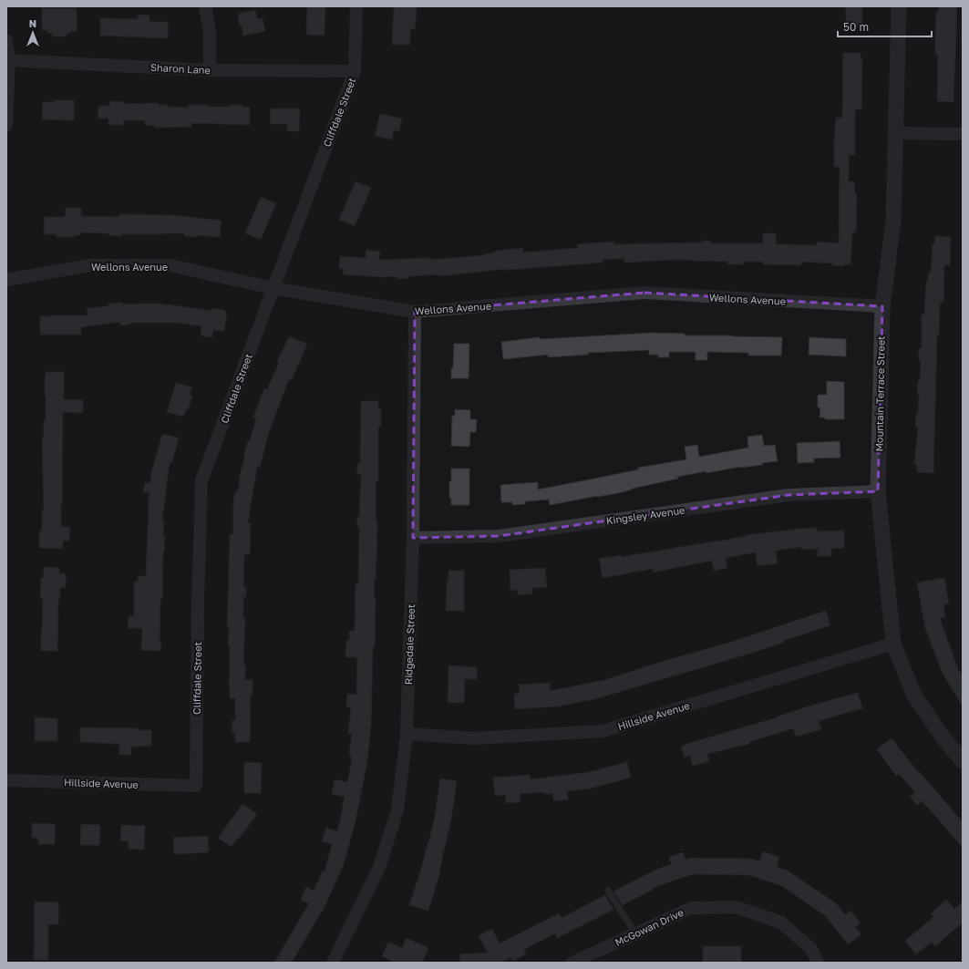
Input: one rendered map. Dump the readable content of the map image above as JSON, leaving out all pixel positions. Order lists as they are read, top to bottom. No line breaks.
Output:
{"streets":{"street":["Sharon Lane","Cliffdale Street","Wellons Avenue","Mountain Terrace Street","Kingsley Avenue","Ridgedale Street","Hillside Avenue","McGowan Drive"]},"crossings":[["Sharon Lane","Cliffdale Street"],["Cliffdale Street","Wellons Avenue"],["Cliffdale Street","Hillside Avenue"],["Wellons Avenue","Mountain Terrace Street"],["Wellons Avenue","Ridgedale Street"],["Mountain Terrace Street","Kingsley Avenue"],["Mountain Terrace Street","Hillside Avenue"],["Kingsley Avenue","Ridgedale Street"],["Ridgedale Street","Hillside Avenue"]],"scale_bar":"50 m","north":"top"}
